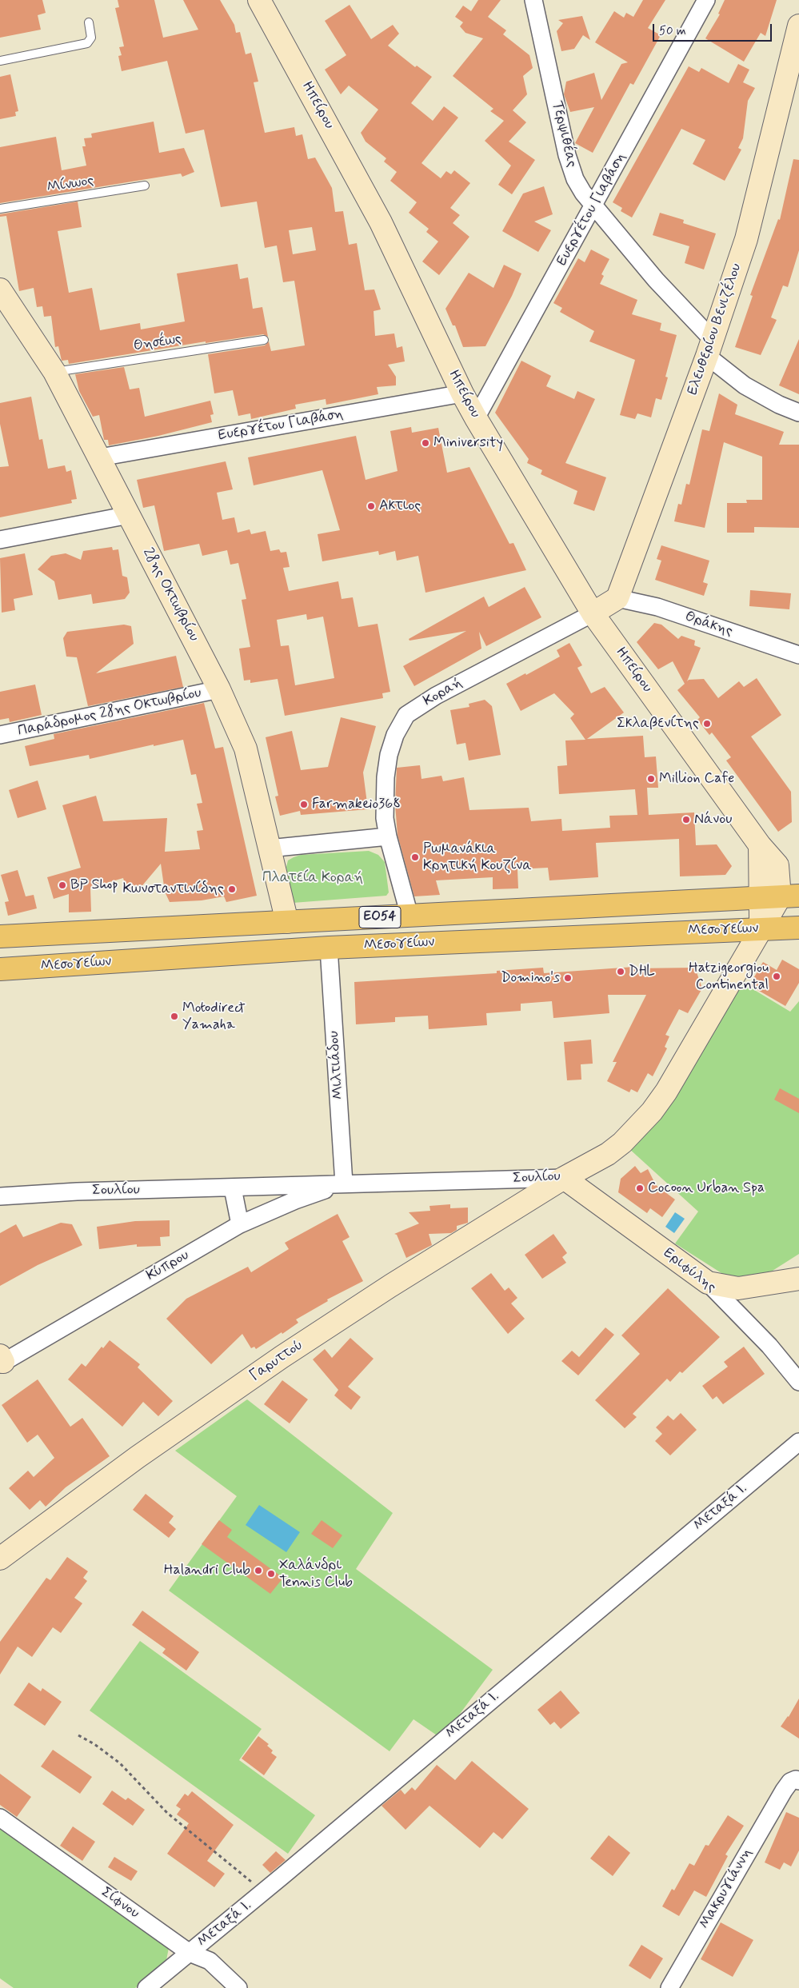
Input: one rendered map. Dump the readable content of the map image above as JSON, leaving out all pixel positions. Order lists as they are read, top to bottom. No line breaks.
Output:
{"streets":{"main road":["ΕΟ54","Μεσογείων"],"street":["Ηπείρου","Τερψιθέας","Ευεργέτου Γιαβάση","Ελευθερίου Βενιζέλου","28ης Οκτωβρίου","Θράκης","Κοραή","Παράδρομος 28ης Οκτωβρίου","Μιλτιάδου","Σουλίου","Κύπρου","Εριφύλης","Γαρυττού","Μεταξά Ι.","Μακρυγιάννη","Σίφνου"],"lane":["Μίνωος","Θησέως"]},"crossings":[["Ηπείρου","Ευεργέτου Γιαβάση"],["Ηπείρου","Κοραή"],["Ηπείρου","Μεσογείων"],["Ηπείρου","Σουλίου"],["Τερψιθέας","Ευεργέτου Γιαβάση"],["Τερψιθέας","Ελευθερίου Βενιζέλου"],["Ευεργέτου Γιαβάση","28ης Οκτωβρίου"],["Ελευθερίου Βενιζέλου","Θράκης"],["Θησέως","28ης Οκτωβρίου"],["28ης Οκτωβρίου","Παράδρομος 28ης Οκτωβρίου"],["28ης Οκτωβρίου","Μεσογείων"],["Κοραή","Μεσογείων"],["Μεσογείων","Μιλτιάδου"],["Μεσογείων","Σουλίου"],["Μιλτιάδου","Σουλίου"],["Μιλτιάδου","Κύπρου"],["Σουλίου","Κύπρου"],["Σουλίου","Εριφύλης"],["Σουλίου","Γαρυττού"],["Εριφύλης","Γαρυττού"],["Μεταξά Ι.","Σίφνου"]],"parks":["Πλατεία Κοραή"],"places":["Miniversity","Ακτιος","Σκλαβενίτης","Million Cafe","Farmakeio368","Νάνου","Ρωμανάκια Κρητική Κουζίνα","BP Shop","Κωνσταντινίδης","DHL","Hatzigeorgiou Continental","Domino's","Motodirect Yamaha","Cocoon Urban Spa","Halandri Club","Χαλάνδρι Tennis Club"],"scale_bar":"50 m"}
